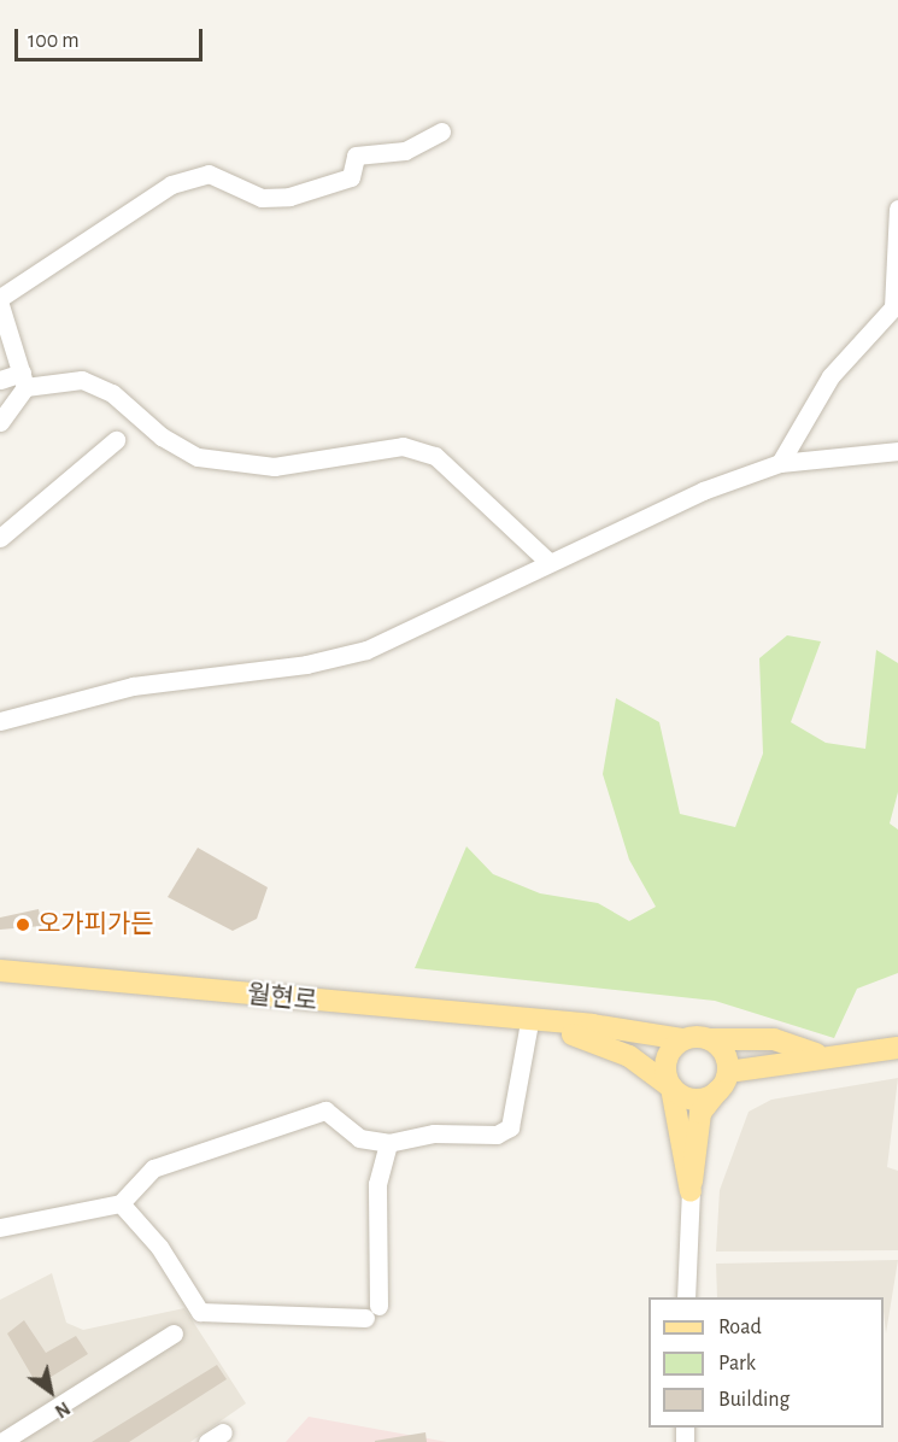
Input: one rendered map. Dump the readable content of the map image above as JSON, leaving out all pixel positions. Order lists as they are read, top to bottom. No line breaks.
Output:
{"streets":{"main road":["월현로"]},"places":["오가피가든"],"legend":["Road","Park","Building"],"scale_bar":"100 m","north":"bottom right"}
